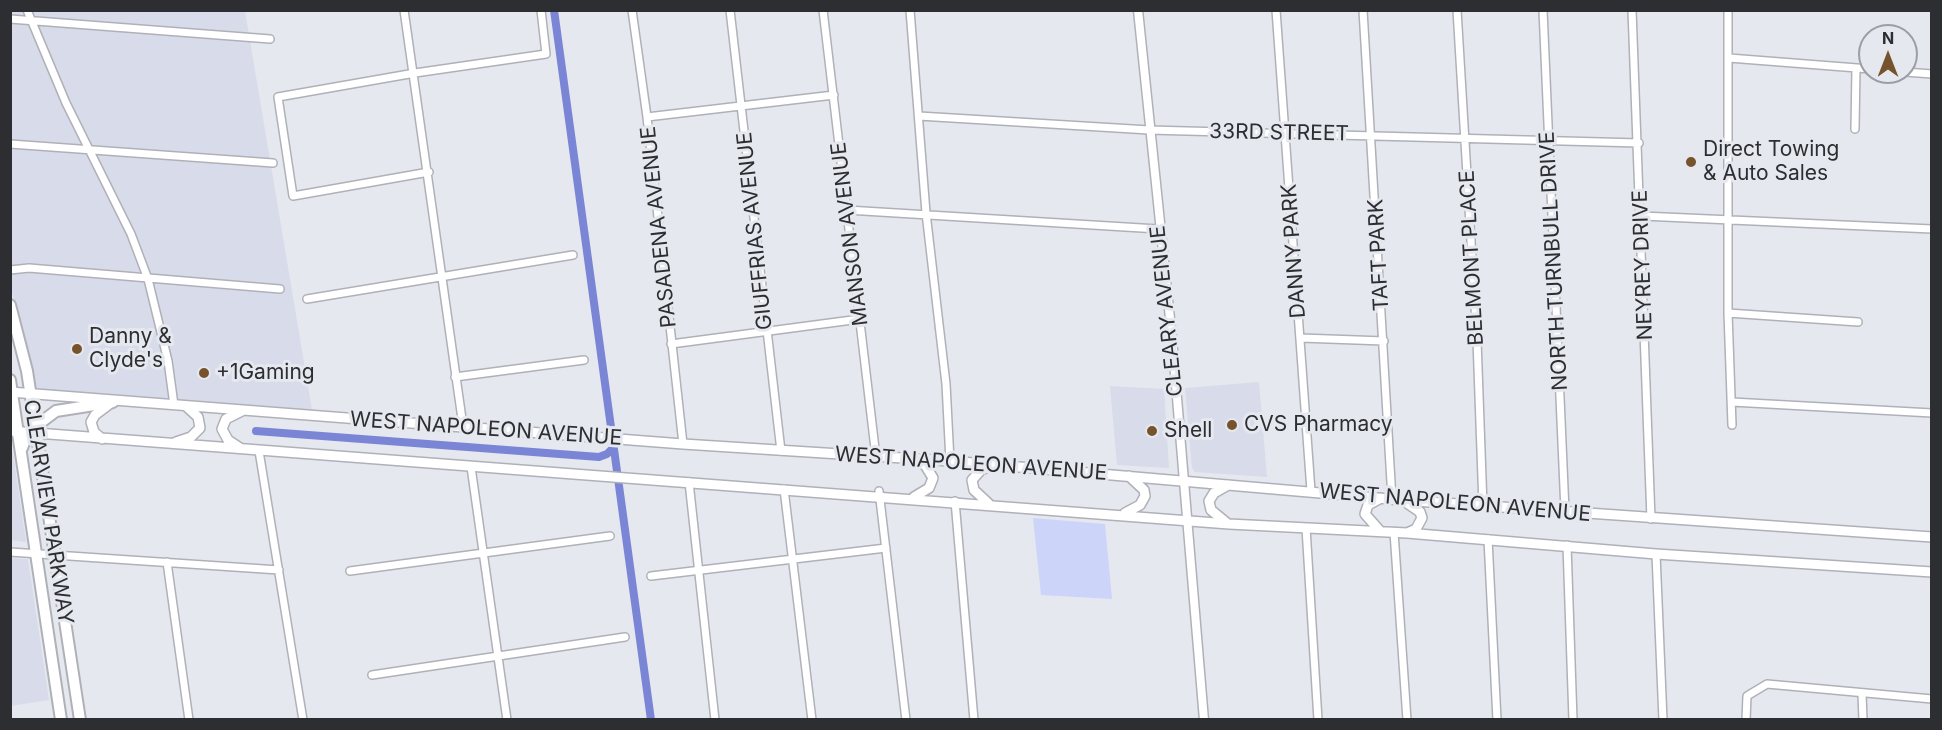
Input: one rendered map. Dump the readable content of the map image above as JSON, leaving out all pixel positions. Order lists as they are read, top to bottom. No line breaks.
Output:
{"streets":{"highway":["CLEARVIEW PARKWAY"],"main road":["WEST NAPOLEON AVENUE"],"street":["33RD STREET","PASADENA AVENUE","GIUFFRIAS AVENUE","MANSON AVENUE","DANNY PARK","TAFT PARK","BELMONT PLACE","NORTH TURNBULL DRIVE","NEYREY DRIVE","CLEARY AVENUE"]},"crossings":[["33RD STREET","DANNY PARK"],["33RD STREET","TAFT PARK"],["33RD STREET","BELMONT PLACE"],["33RD STREET","NORTH TURNBULL DRIVE"],["33RD STREET","NEYREY DRIVE"],["33RD STREET","CLEARY AVENUE"],["PASADENA AVENUE","WEST NAPOLEON AVENUE"],["GIUFFRIAS AVENUE","WEST NAPOLEON AVENUE"],["MANSON AVENUE","WEST NAPOLEON AVENUE"],["DANNY PARK","WEST NAPOLEON AVENUE"],["TAFT PARK","WEST NAPOLEON AVENUE"],["BELMONT PLACE","WEST NAPOLEON AVENUE"],["NORTH TURNBULL DRIVE","WEST NAPOLEON AVENUE"],["NEYREY DRIVE","WEST NAPOLEON AVENUE"],["CLEARY AVENUE","WEST NAPOLEON AVENUE"],["WEST NAPOLEON AVENUE","CLEARVIEW PARKWAY"]],"places":["Direct Towing & Auto Sales","Danny & Clyde's","+1Gaming","CVS Pharmacy","Shell"],"north":"top"}
